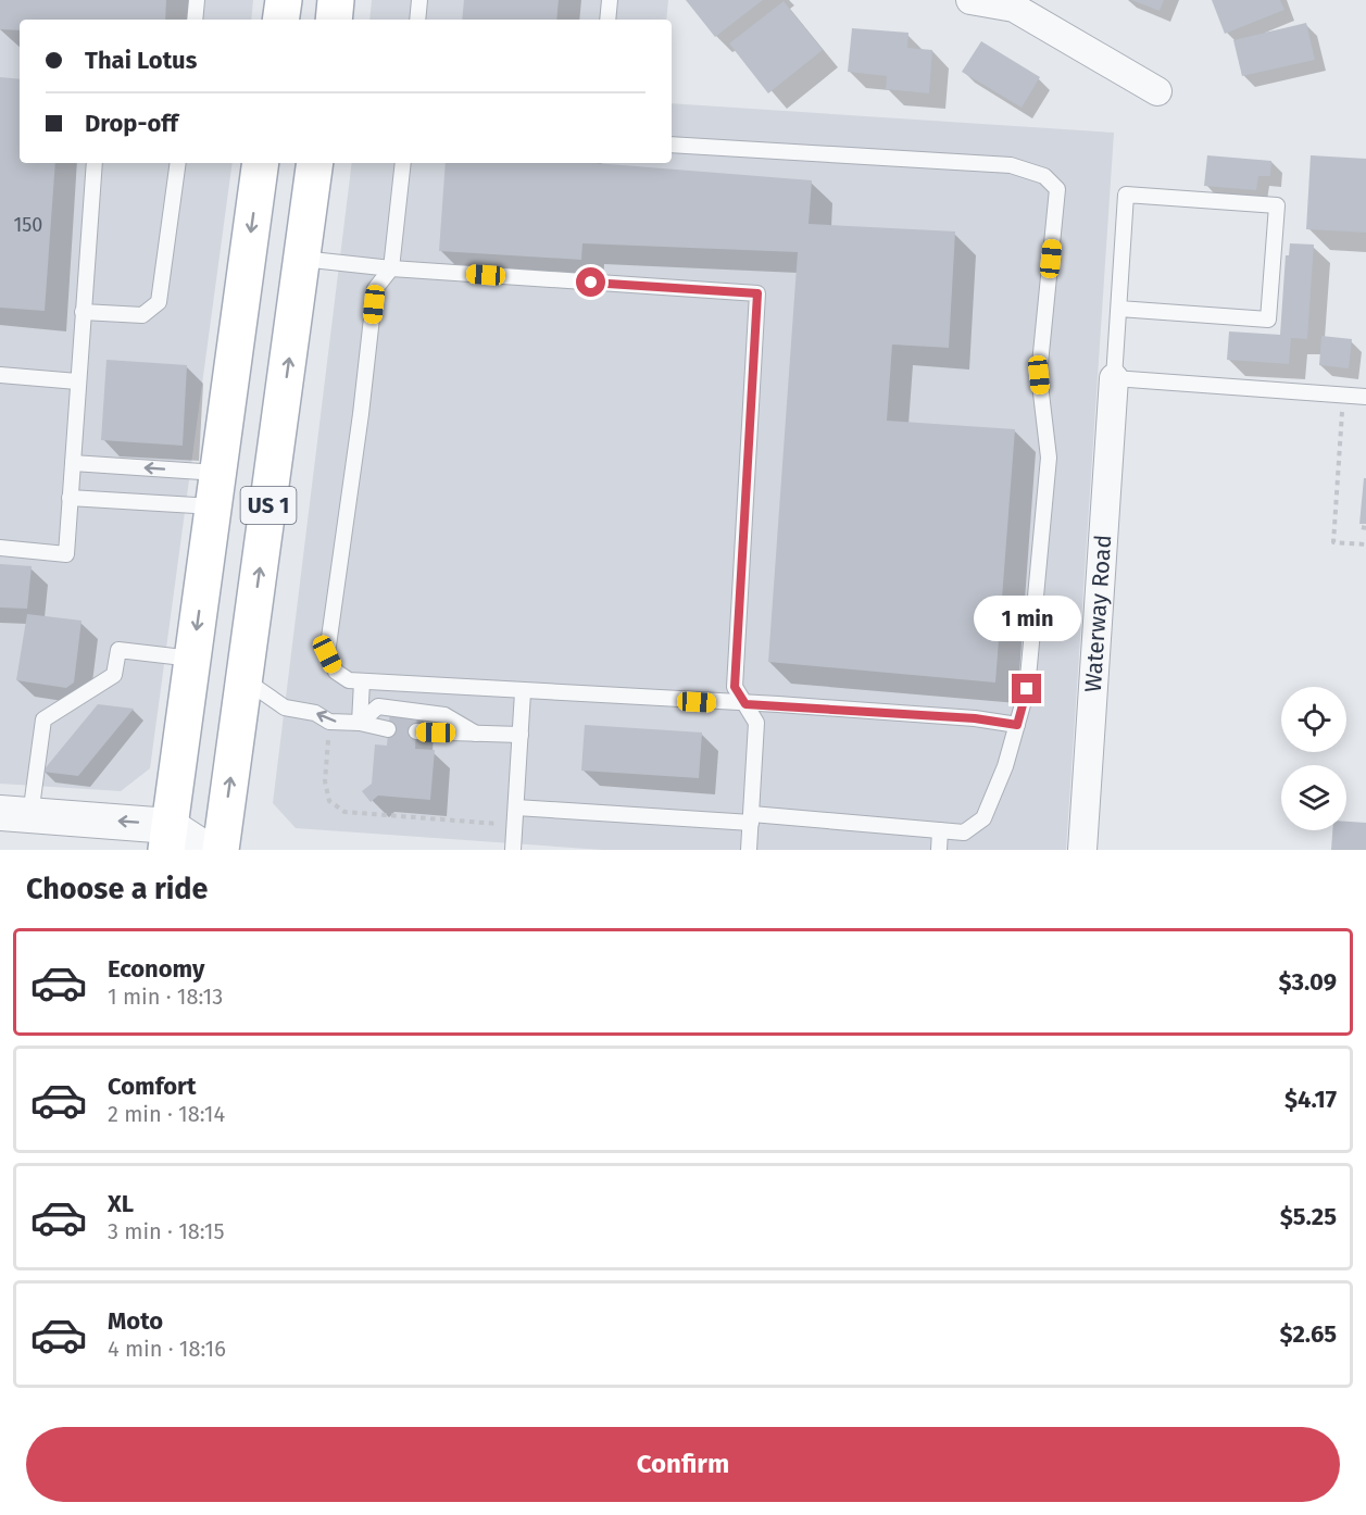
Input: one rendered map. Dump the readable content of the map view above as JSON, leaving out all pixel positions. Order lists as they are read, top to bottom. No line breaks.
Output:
{"streets":{"main road":["US 1"],"street":["Waterway Road"]},"house_numbers":["150"],"page":{"banner":["Thai Lotus","Drop-off"],"bubble":"1 min","heading":"Choose a ride","list":[{"name":"Economy","note":"1 min · 18:13","value":"$3.09"},{"name":"Comfort","note":"2 min · 18:14","value":"$4.17"},{"name":"XL","note":"3 min · 18:15","value":"$5.25"},{"name":"Moto","note":"4 min · 18:16","value":"$2.65"}],"buttons":"Confirm"}}
